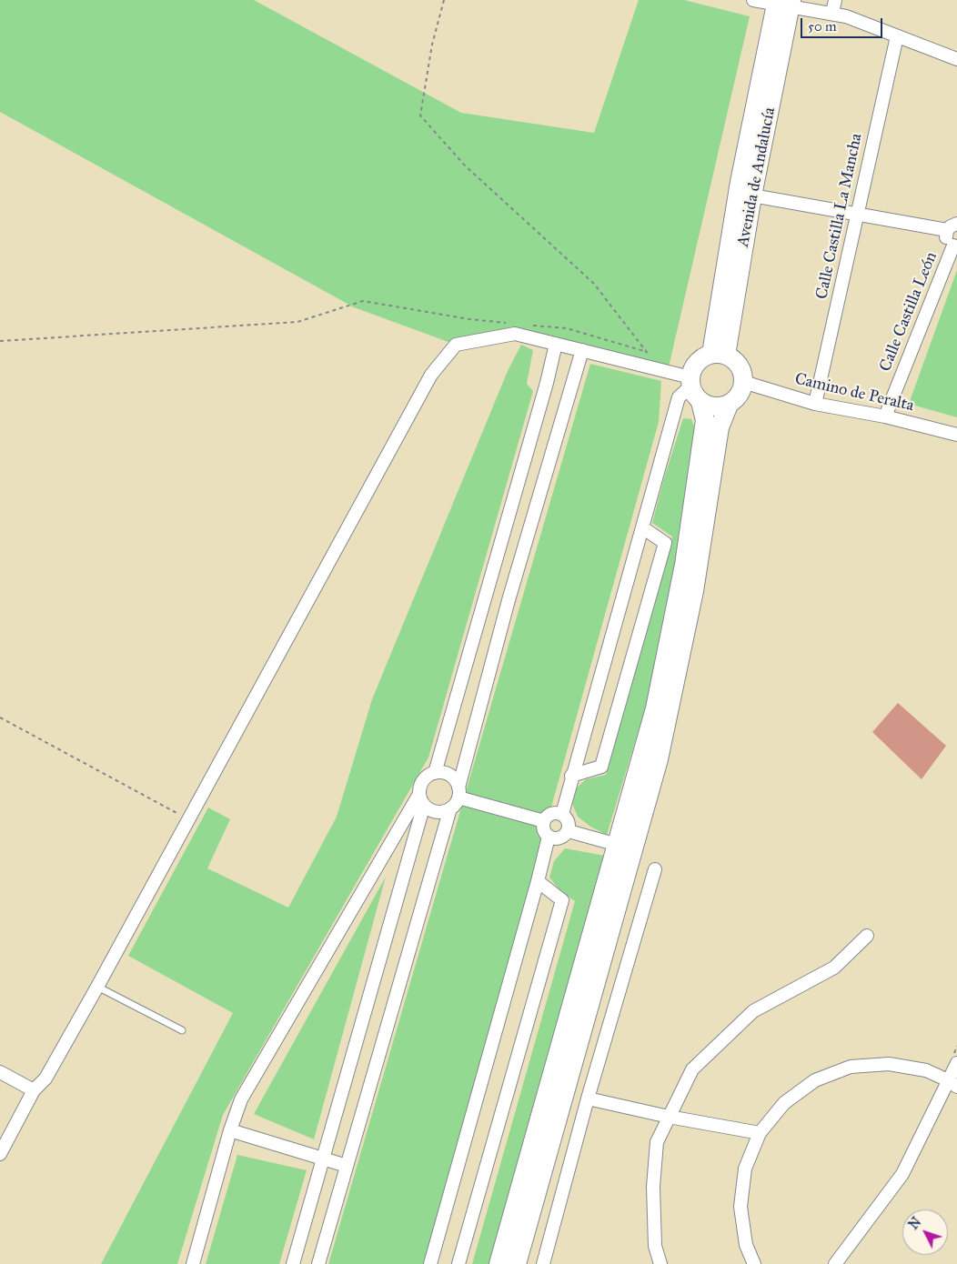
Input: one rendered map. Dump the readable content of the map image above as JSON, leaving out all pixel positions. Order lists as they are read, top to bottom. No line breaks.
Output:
{"streets":{"street":["Avenida de Andalucía","Calle Castilla La Mancha","Calle Castilla León","Camino de Peralta"]},"crossings":[["Avenida de Andalucía","Camino de Peralta"],["Calle Castilla La Mancha","Camino de Peralta"],["Calle Castilla León","Camino de Peralta"]],"scale_bar":"50 m","north":"top left"}
